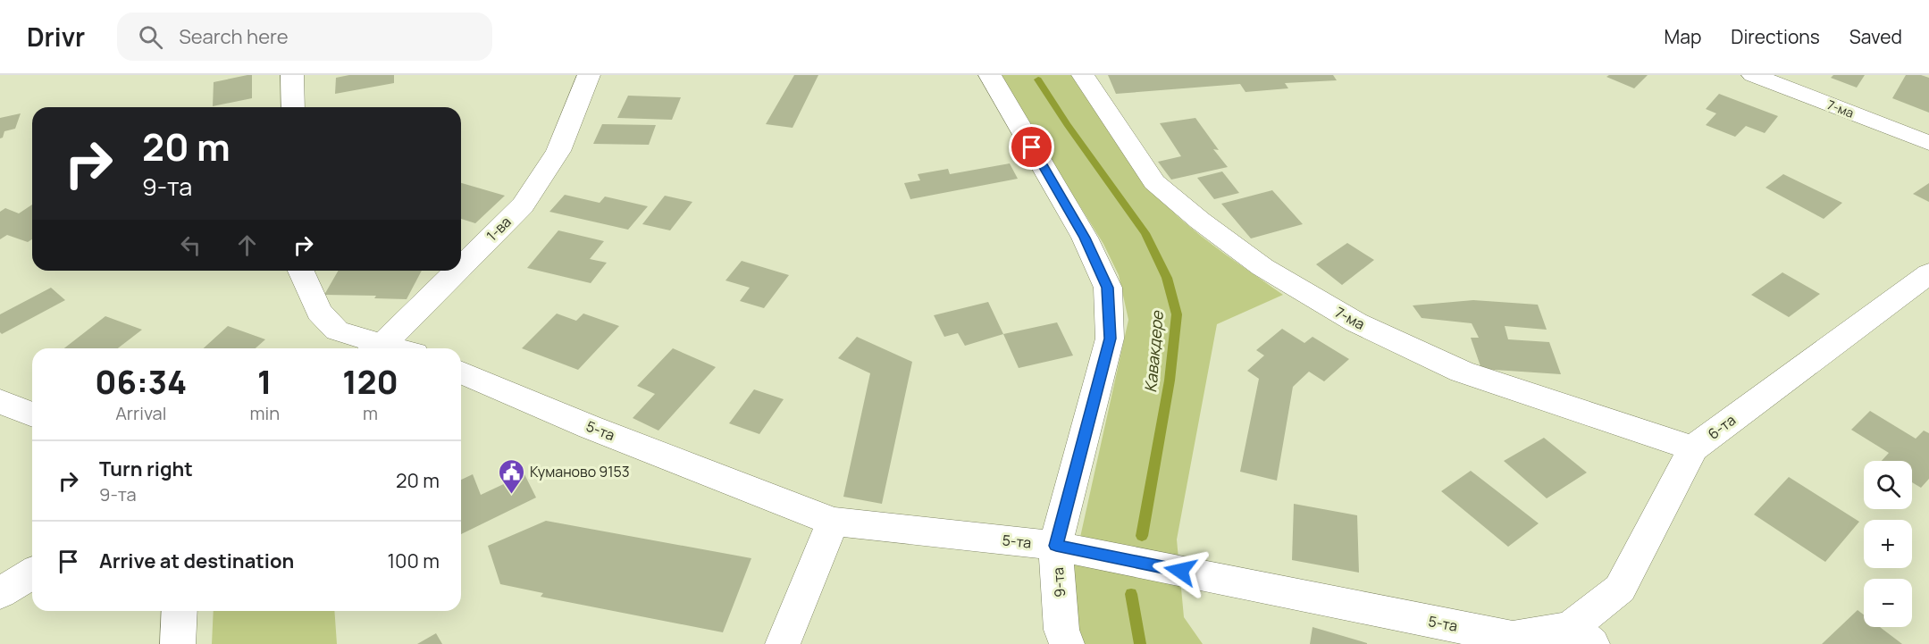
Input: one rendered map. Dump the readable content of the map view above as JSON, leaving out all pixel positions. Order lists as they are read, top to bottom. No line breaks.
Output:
{"streets":{"street":["7-ма","1-ва","6-та","5-та","9-та"]},"crossings":[["7-ма","6-та"],["6-та","5-та"],["5-та","9-та"]],"water":["Кавакдере"],"places":{"public building":["Куманово 9153"]},"page":{"header":"Drivr","search":"Search here","nav":["Map","Directions","Saved"],"turn":["20 m","9-та"],"eta":["06:34","Arrival","1","min","120","m"],"list":[{"name":"Turn right","note":"9-та","value":"20 m"},{"name":"Arrive at destination","value":"100 m"}],"map_buttons":["+","−"]}}
